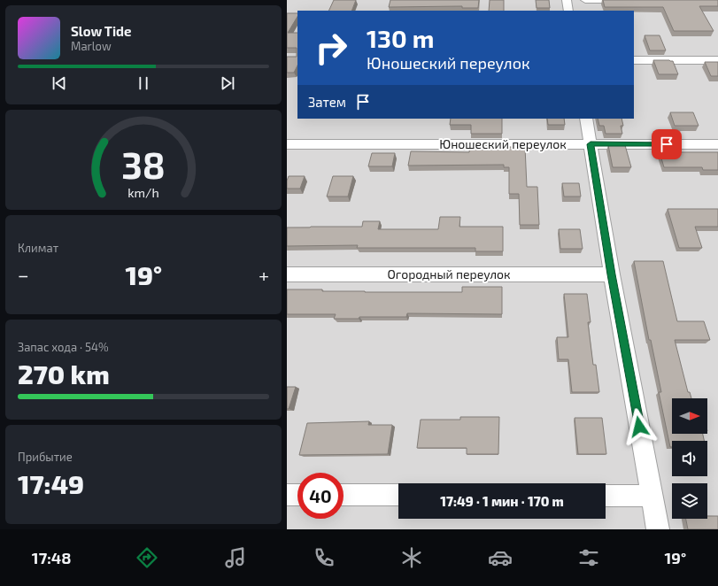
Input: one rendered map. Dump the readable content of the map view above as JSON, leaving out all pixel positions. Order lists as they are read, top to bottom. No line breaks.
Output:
{"streets":{"street":["Юношеский переулок","Огородный переулок"]},"north":"right","page":{"turn":["130 m","Юношеский переулок"],"song":["Slow Tide","Marlow"],"then":"Затем","tile":["Климат",["Запас хода · 54%","270 km"],["Прибытие","17:49"]],"heat":["−","19°","+"],"limit":"40","trip":"17:49 · 1 мин · 170 m","tabs":["17:48","19°"],"gauge":["38","km/h"]}}
